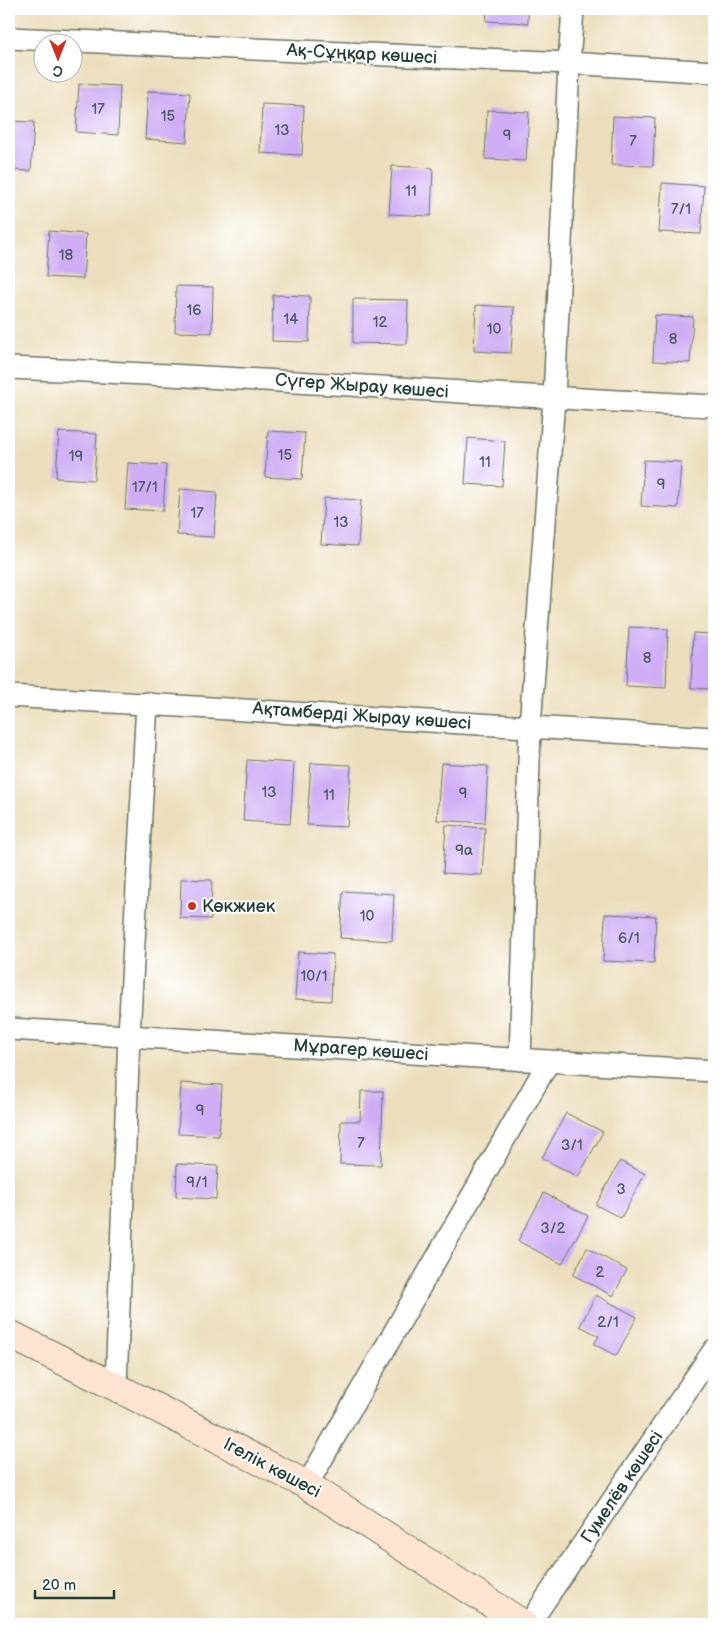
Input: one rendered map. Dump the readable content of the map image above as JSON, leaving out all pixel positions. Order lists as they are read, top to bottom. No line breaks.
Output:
{"streets":{"main road":["Ігелік көшесі"],"street":["Ақ-Сұңқар көшесі","Сүгер Жырау көшесі","Ақтамберді Жырау көшесі","Мұрагер көшесі","Гумелёв көшесі"]},"places":["Көкжиек"],"house_numbers":["17","15","13","9","7","11","7/1","18","16","14","12","10","8","15","19","11","9","17/1","17","13","8","13","9","11","9а","10","6/1","10/1","9","7","3/1","9/1","3","3/2","2","2/1"],"scale_bar":"20 m","north":"bottom"}
